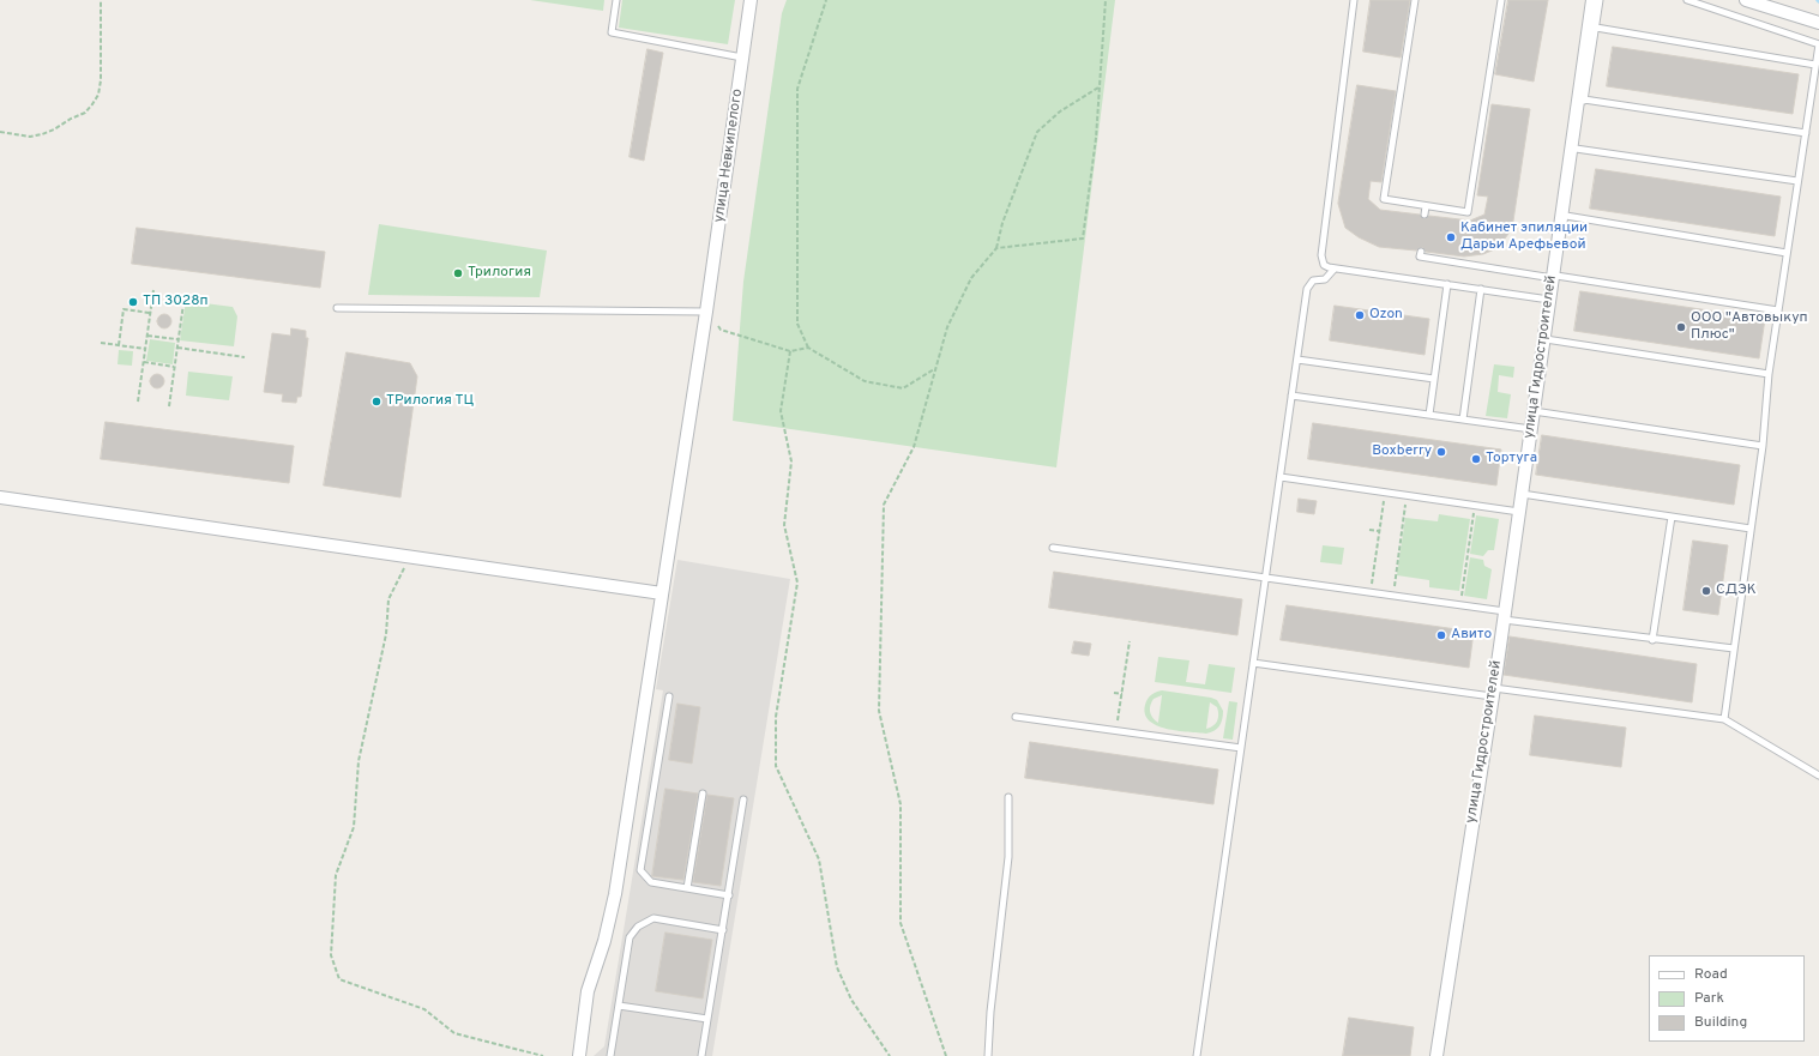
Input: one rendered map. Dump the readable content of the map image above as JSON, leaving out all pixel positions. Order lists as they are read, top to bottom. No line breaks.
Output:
{"streets":{"street":["улица Невкипелого","улица Гидростроителей"]},"places":["Кабинет эпиляции Дарьи Арефьевой","Трилогия","ТП 3028п","Ozon","ООО \"Автовыкуп Плюс\"","ТРилогия ТЦ","Boxberry","Тортуга","СДЭК","Авито"],"legend":["Road","Park","Building"]}
